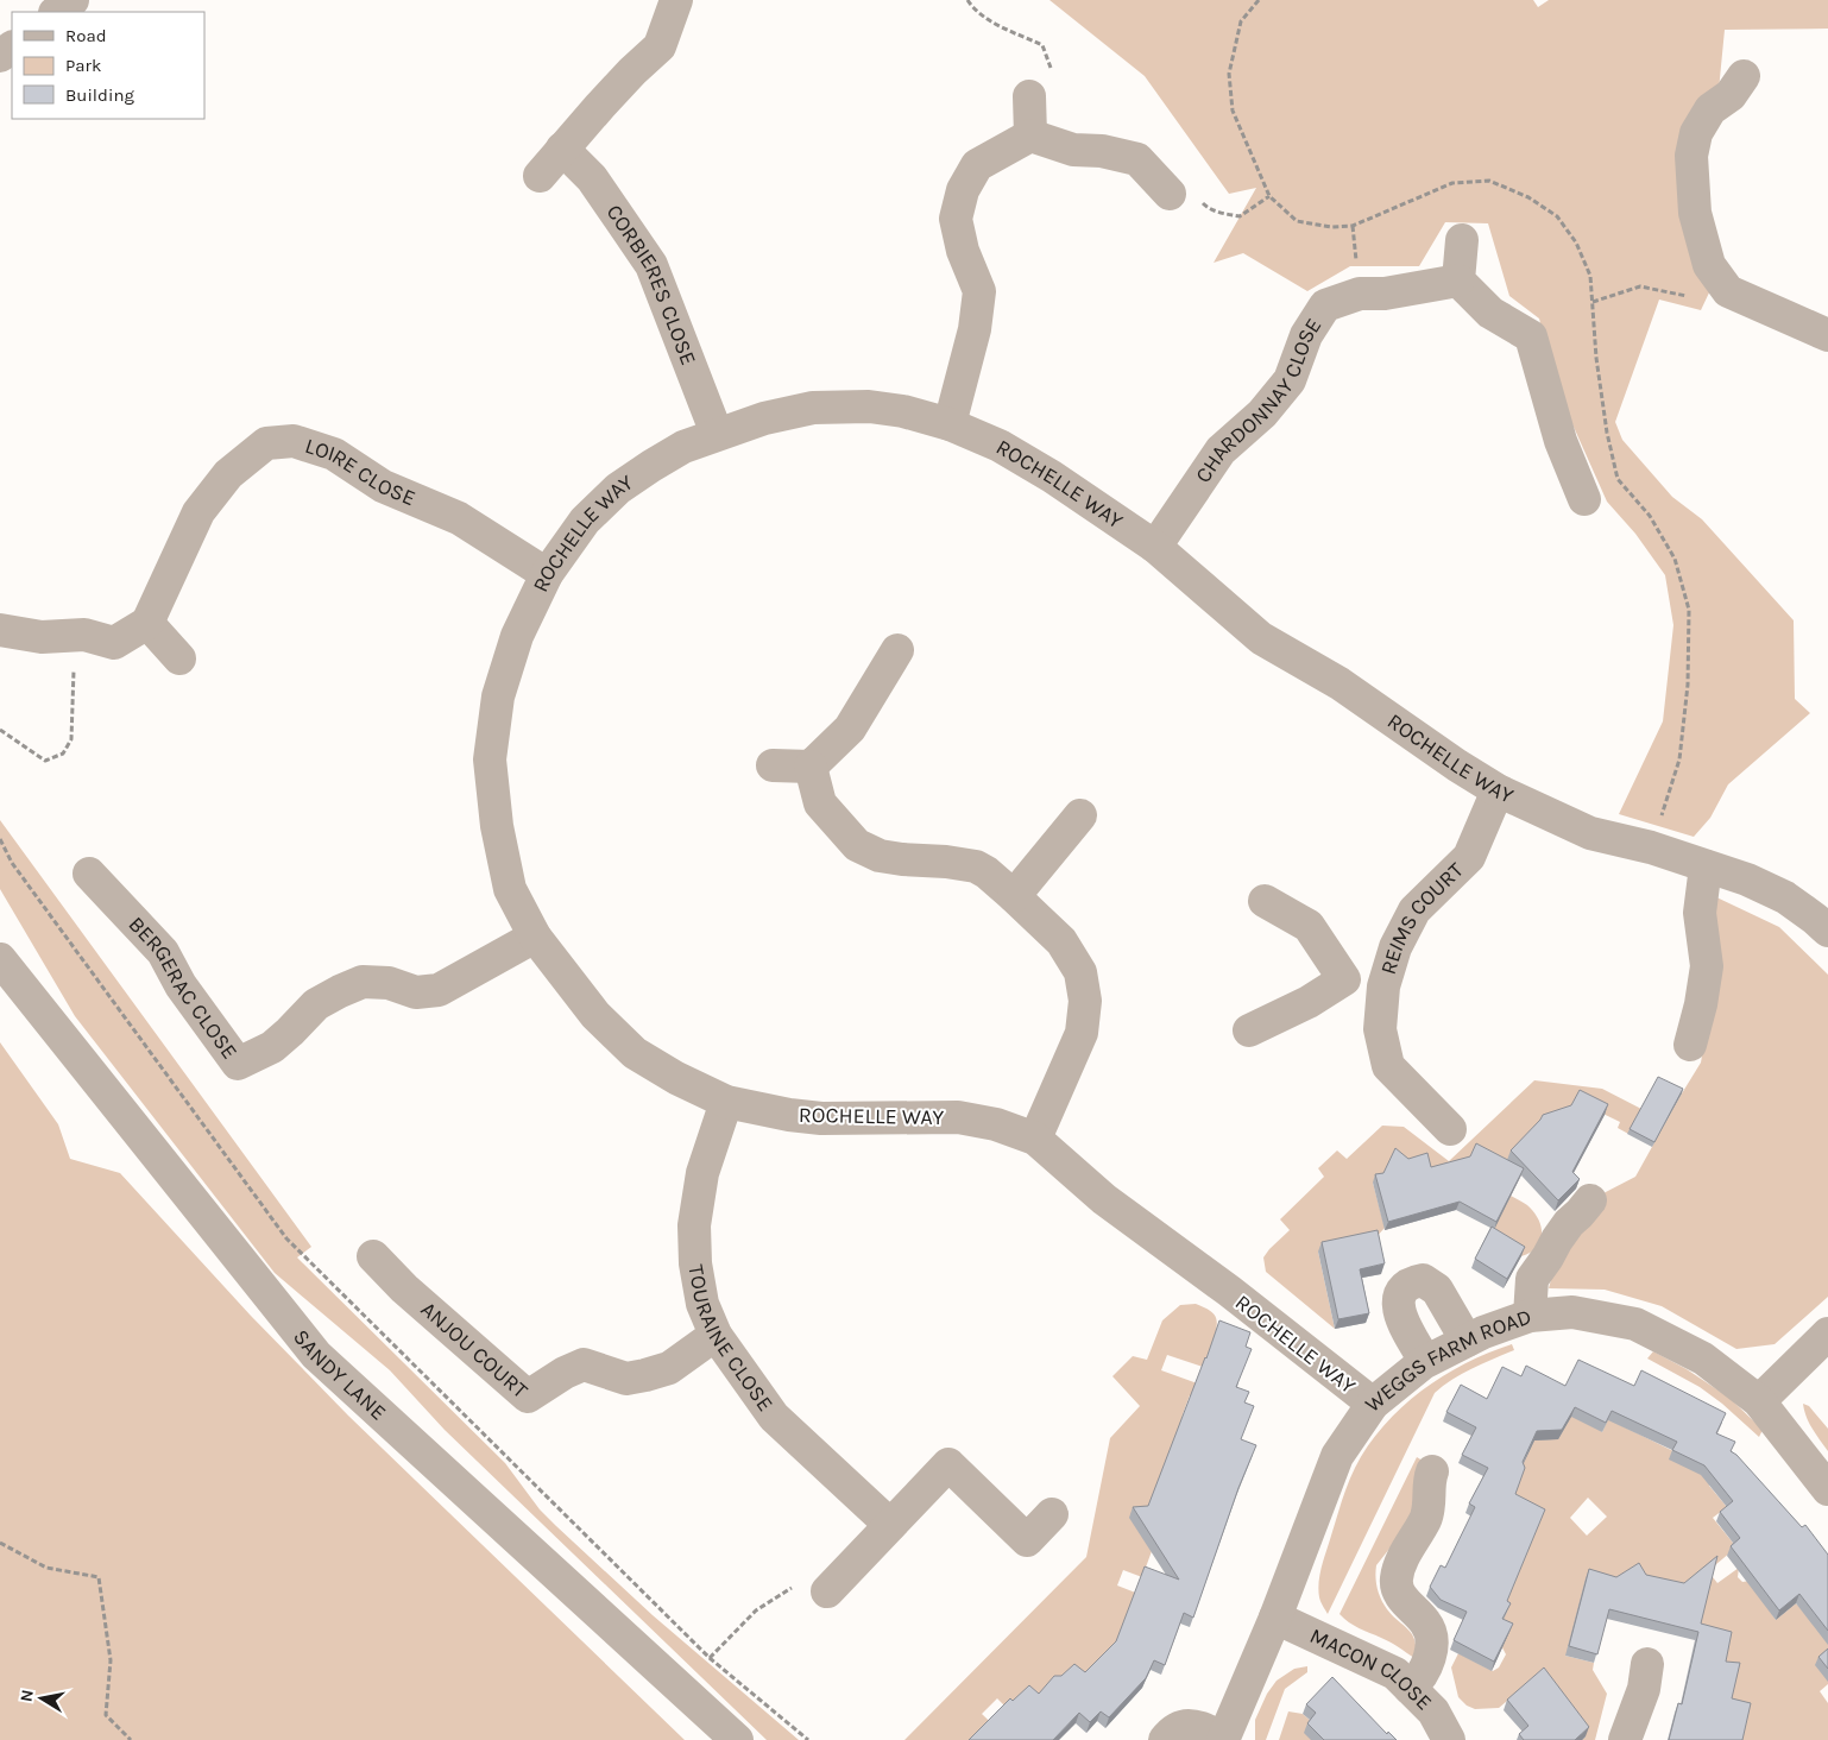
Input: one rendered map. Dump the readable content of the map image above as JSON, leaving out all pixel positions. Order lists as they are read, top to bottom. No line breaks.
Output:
{"streets":{"street":["CORBIERES CLOSE","CHARDONNAY CLOSE","LOIRE CLOSE","ROCHELLE WAY","REIMS COURT","BERGERAC CLOSE","TOURAINE CLOSE","ANJOU COURT","WEGGS FARM ROAD","SANDY LANE","MACON CLOSE"]},"crossings":[["CORBIERES CLOSE","ROCHELLE WAY"],["CHARDONNAY CLOSE","ROCHELLE WAY"],["LOIRE CLOSE","ROCHELLE WAY"],["ROCHELLE WAY","REIMS COURT"],["ROCHELLE WAY","BERGERAC CLOSE"],["ROCHELLE WAY","TOURAINE CLOSE"],["ROCHELLE WAY","WEGGS FARM ROAD"],["TOURAINE CLOSE","ANJOU COURT"],["WEGGS FARM ROAD","MACON CLOSE"]],"legend":["Road","Park","Building"],"north":"left"}
